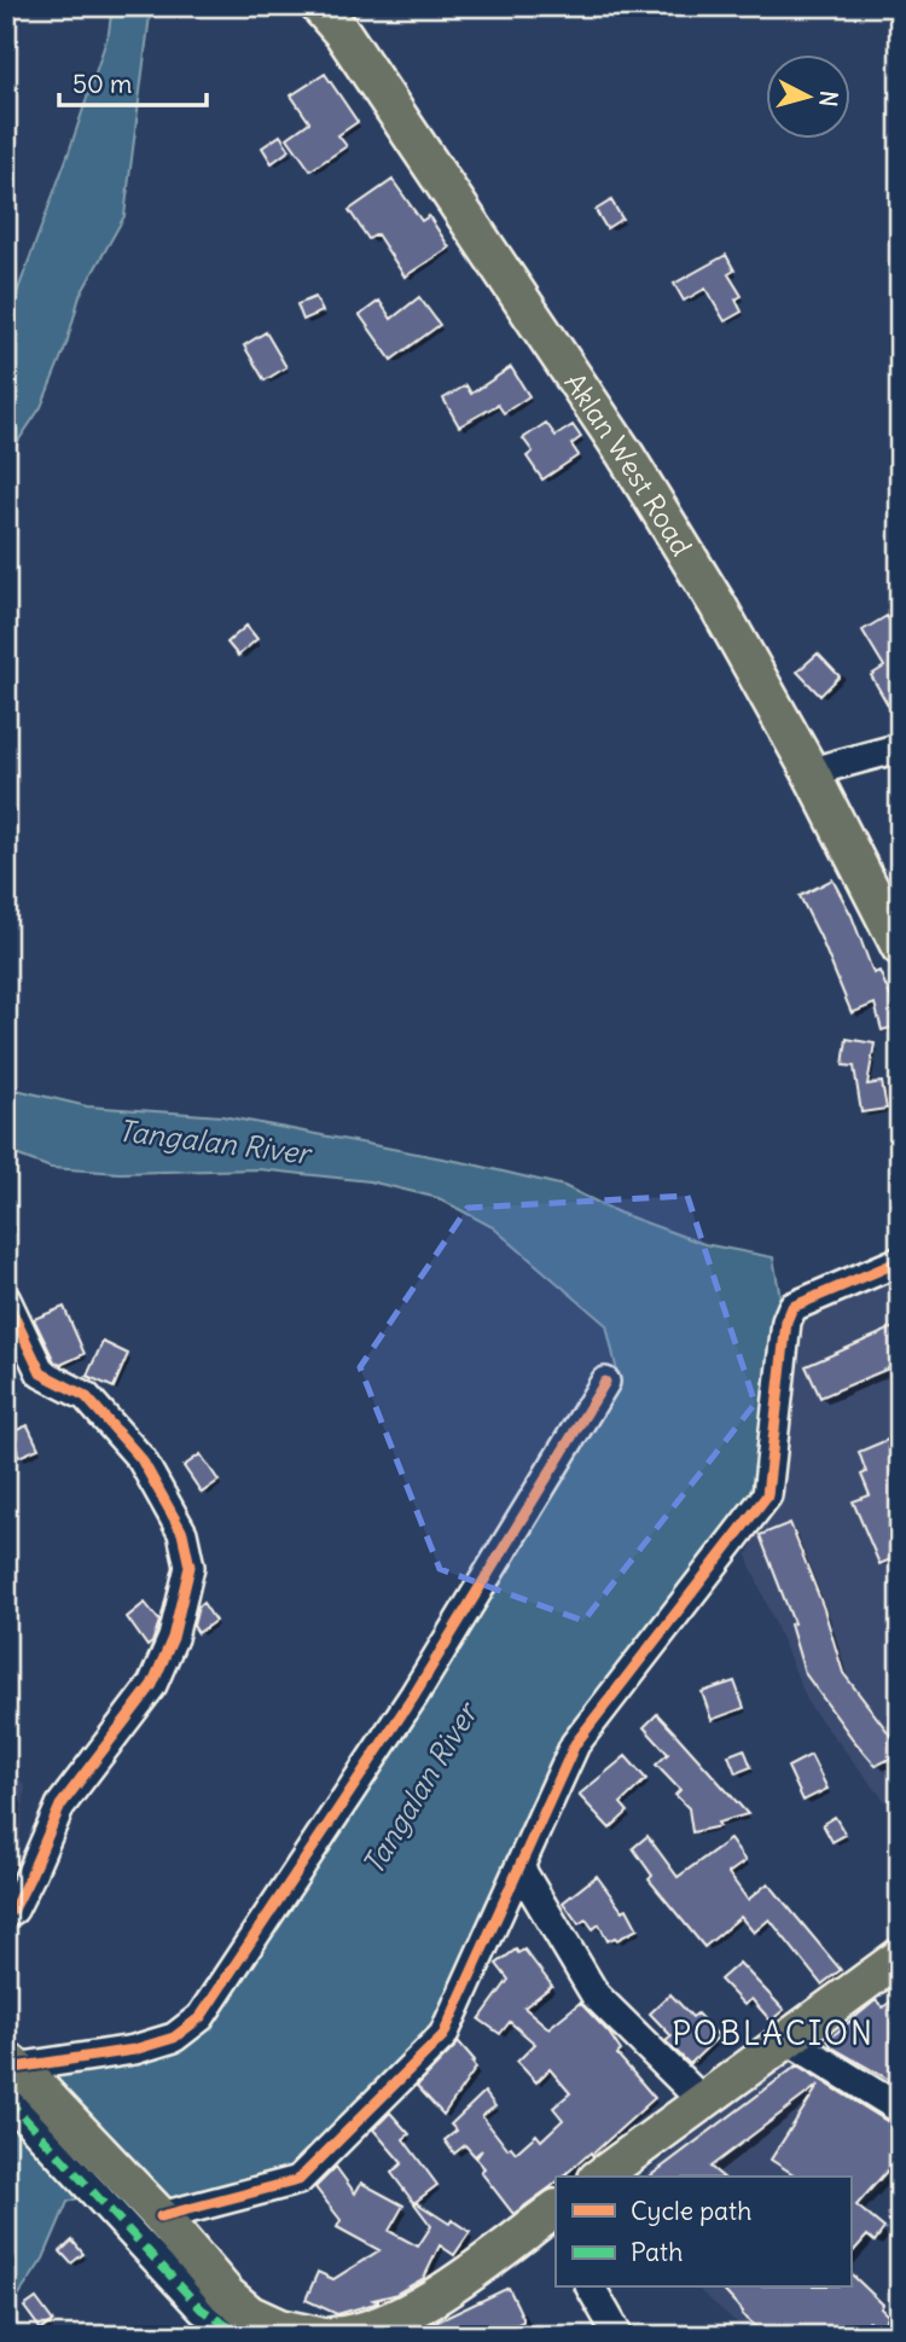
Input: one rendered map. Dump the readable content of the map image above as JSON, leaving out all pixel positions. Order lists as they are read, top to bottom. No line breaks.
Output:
{"streets":{"main road":["Aklan West Road"]},"districts":["POBLACION"],"water":["Tangalan River"],"legend":["Cycle path","Path"],"scale_bar":"50 m","north":"right"}
